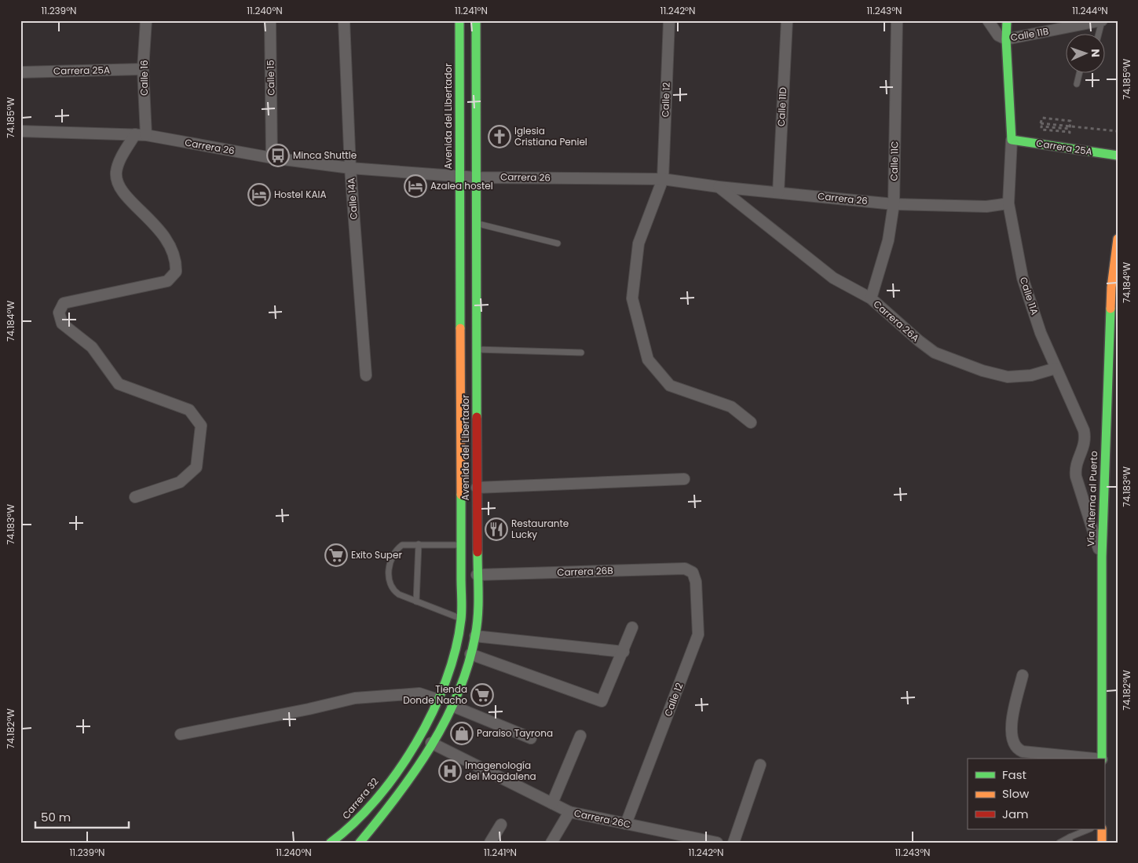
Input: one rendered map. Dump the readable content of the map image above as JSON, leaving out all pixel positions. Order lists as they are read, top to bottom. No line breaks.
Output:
{"streets":{"main road":["Carrera 25A","Avenida del Libertador","Calle 11A","Vía Alterna al Puerto","Carrera 32"],"street":["Calle 11B","Calle 16","Calle 15","Calle 12","Calle 11D","Carrera 26","Calle 11C","Calle 14A","Carrera 26A","Carrera 26B","Carrera 26C"]},"crossings":[["Calle 11B","Calle 11A"],["Carrera 25A","Calle 16"],["Carrera 25A","Calle 11A"],["Calle 16","Carrera 26"],["Calle 15","Carrera 26"],["Calle 12","Carrera 26"],["Calle 12","Carrera 26B"],["Calle 12","Carrera 26C"],["Calle 11D","Carrera 26"],["Avenida del Libertador","Carrera 26"],["Avenida del Libertador","Carrera 26B"],["Avenida del Libertador","Carrera 32"],["Avenida del Libertador","Carrera 26C"],["Carrera 26","Calle 11C"],["Carrera 26","Calle 14A"],["Carrera 26","Calle 11A"],["Carrera 26","Carrera 26A"],["Calle 11C","Carrera 26A"],["Calle 11A","Carrera 26A"],["Calle 11A","Vía Alterna al Puerto"]],"places":{"church":["Iglesia Cristiana Peniel"],"bus stop":["Minca Shuttle"],"hotel":["Azalea hostel","Hostel KAIA"],"restaurant":["Restaurante Lucky"],"supermarket":["Exito Super","Tienda Donde Nacho"],"shop":["Paraiso Tayrona"],"hospital":["Imagenología del Magdalena"]},"legend":["Fast","Slow","Jam"],"scale_bar":"50 m","north":"right","coordinates":["11.239°N","11.240°N","11.241°N","11.242°N","11.243°N","11.244°N","74.185°W","74.184°W","74.183°W","74.182°W"]}
